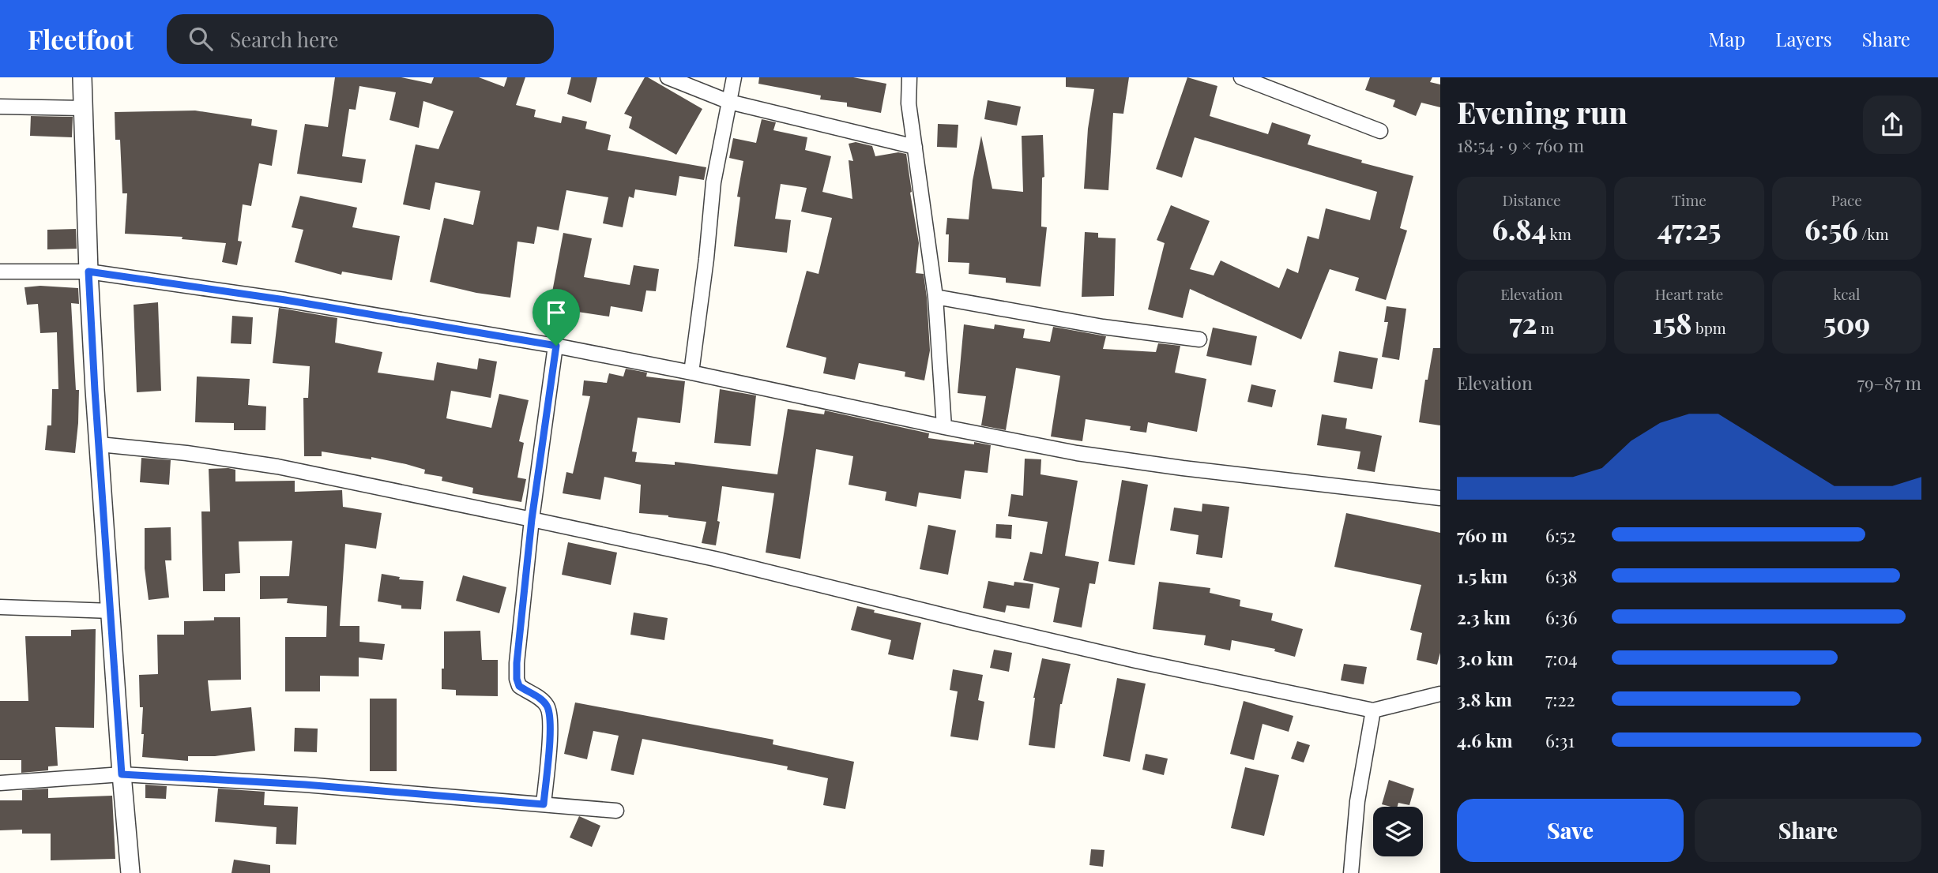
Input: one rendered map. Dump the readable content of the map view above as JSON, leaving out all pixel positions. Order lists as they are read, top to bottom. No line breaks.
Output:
{"page":{"header":"Fleetfoot","search":"Search here","nav":["Map","Layers","Share"],"heading":["Evening run","18:54 · 9 × 760 m"],"stats":[["Distance","6.84 km"],["Time","47:25"],["Pace","6:56 /km"],["Elevation","72 m"],["Heart rate","158 bpm"],["kcal","509"]],"chart":["Elevation","79–87 m"],"list":[{"name":"760 m","note":"6:52"},{"name":"1.5 km","note":"6:38"},{"name":"2.3 km","note":"6:36"},{"name":"3.0 km","note":"7:04"},{"name":"3.8 km","note":"7:22"},{"name":"4.6 km","note":"6:31"}],"buttons":["Save","Share"]}}
